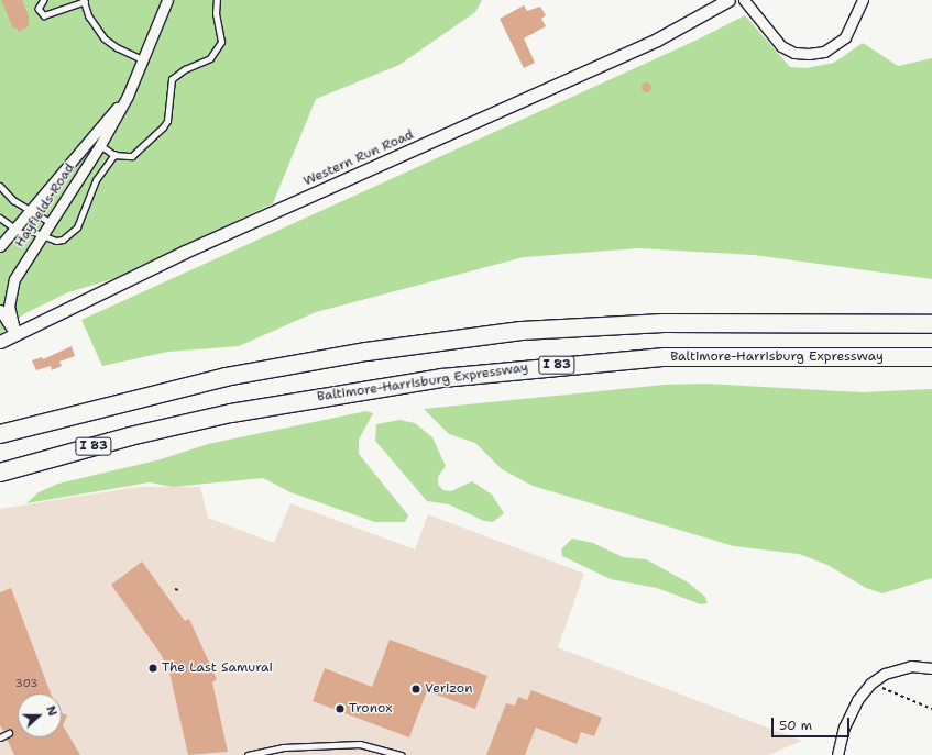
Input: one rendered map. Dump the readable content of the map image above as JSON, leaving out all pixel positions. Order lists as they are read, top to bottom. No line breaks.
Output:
{"streets":{"highway":["Baltimore-Harrisburg Expressway","I 83"],"street":["Western Run Road","Hayfields Road"]},"crossings":[["Western Run Road","Hayfields Road"]],"places":["The Last Samurai","Verizon","Tronox"],"house_numbers":["303"],"scale_bar":"50 m","north":"right"}
